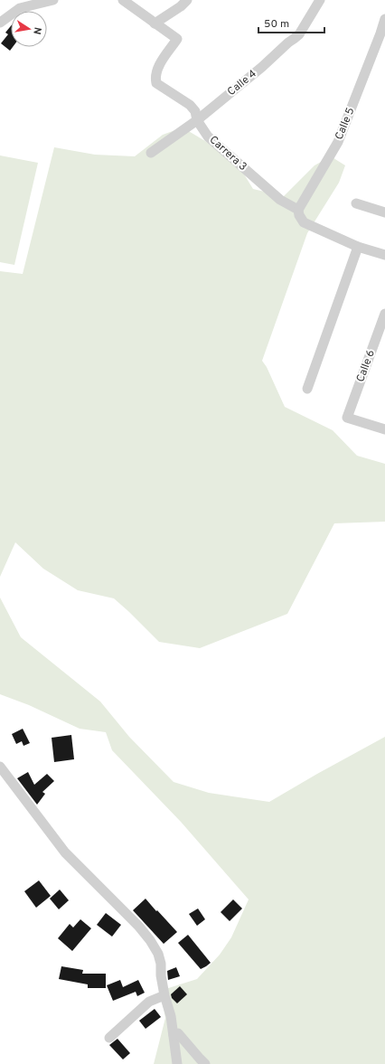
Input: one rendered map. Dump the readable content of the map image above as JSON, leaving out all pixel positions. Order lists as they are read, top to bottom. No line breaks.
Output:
{"streets":{"street":["Calle 4","Calle 5","Carrera 3","Calle 6"]},"crossings":[["Calle 4","Carrera 3"],["Calle 5","Carrera 3"]],"scale_bar":"50 m","north":"right"}
